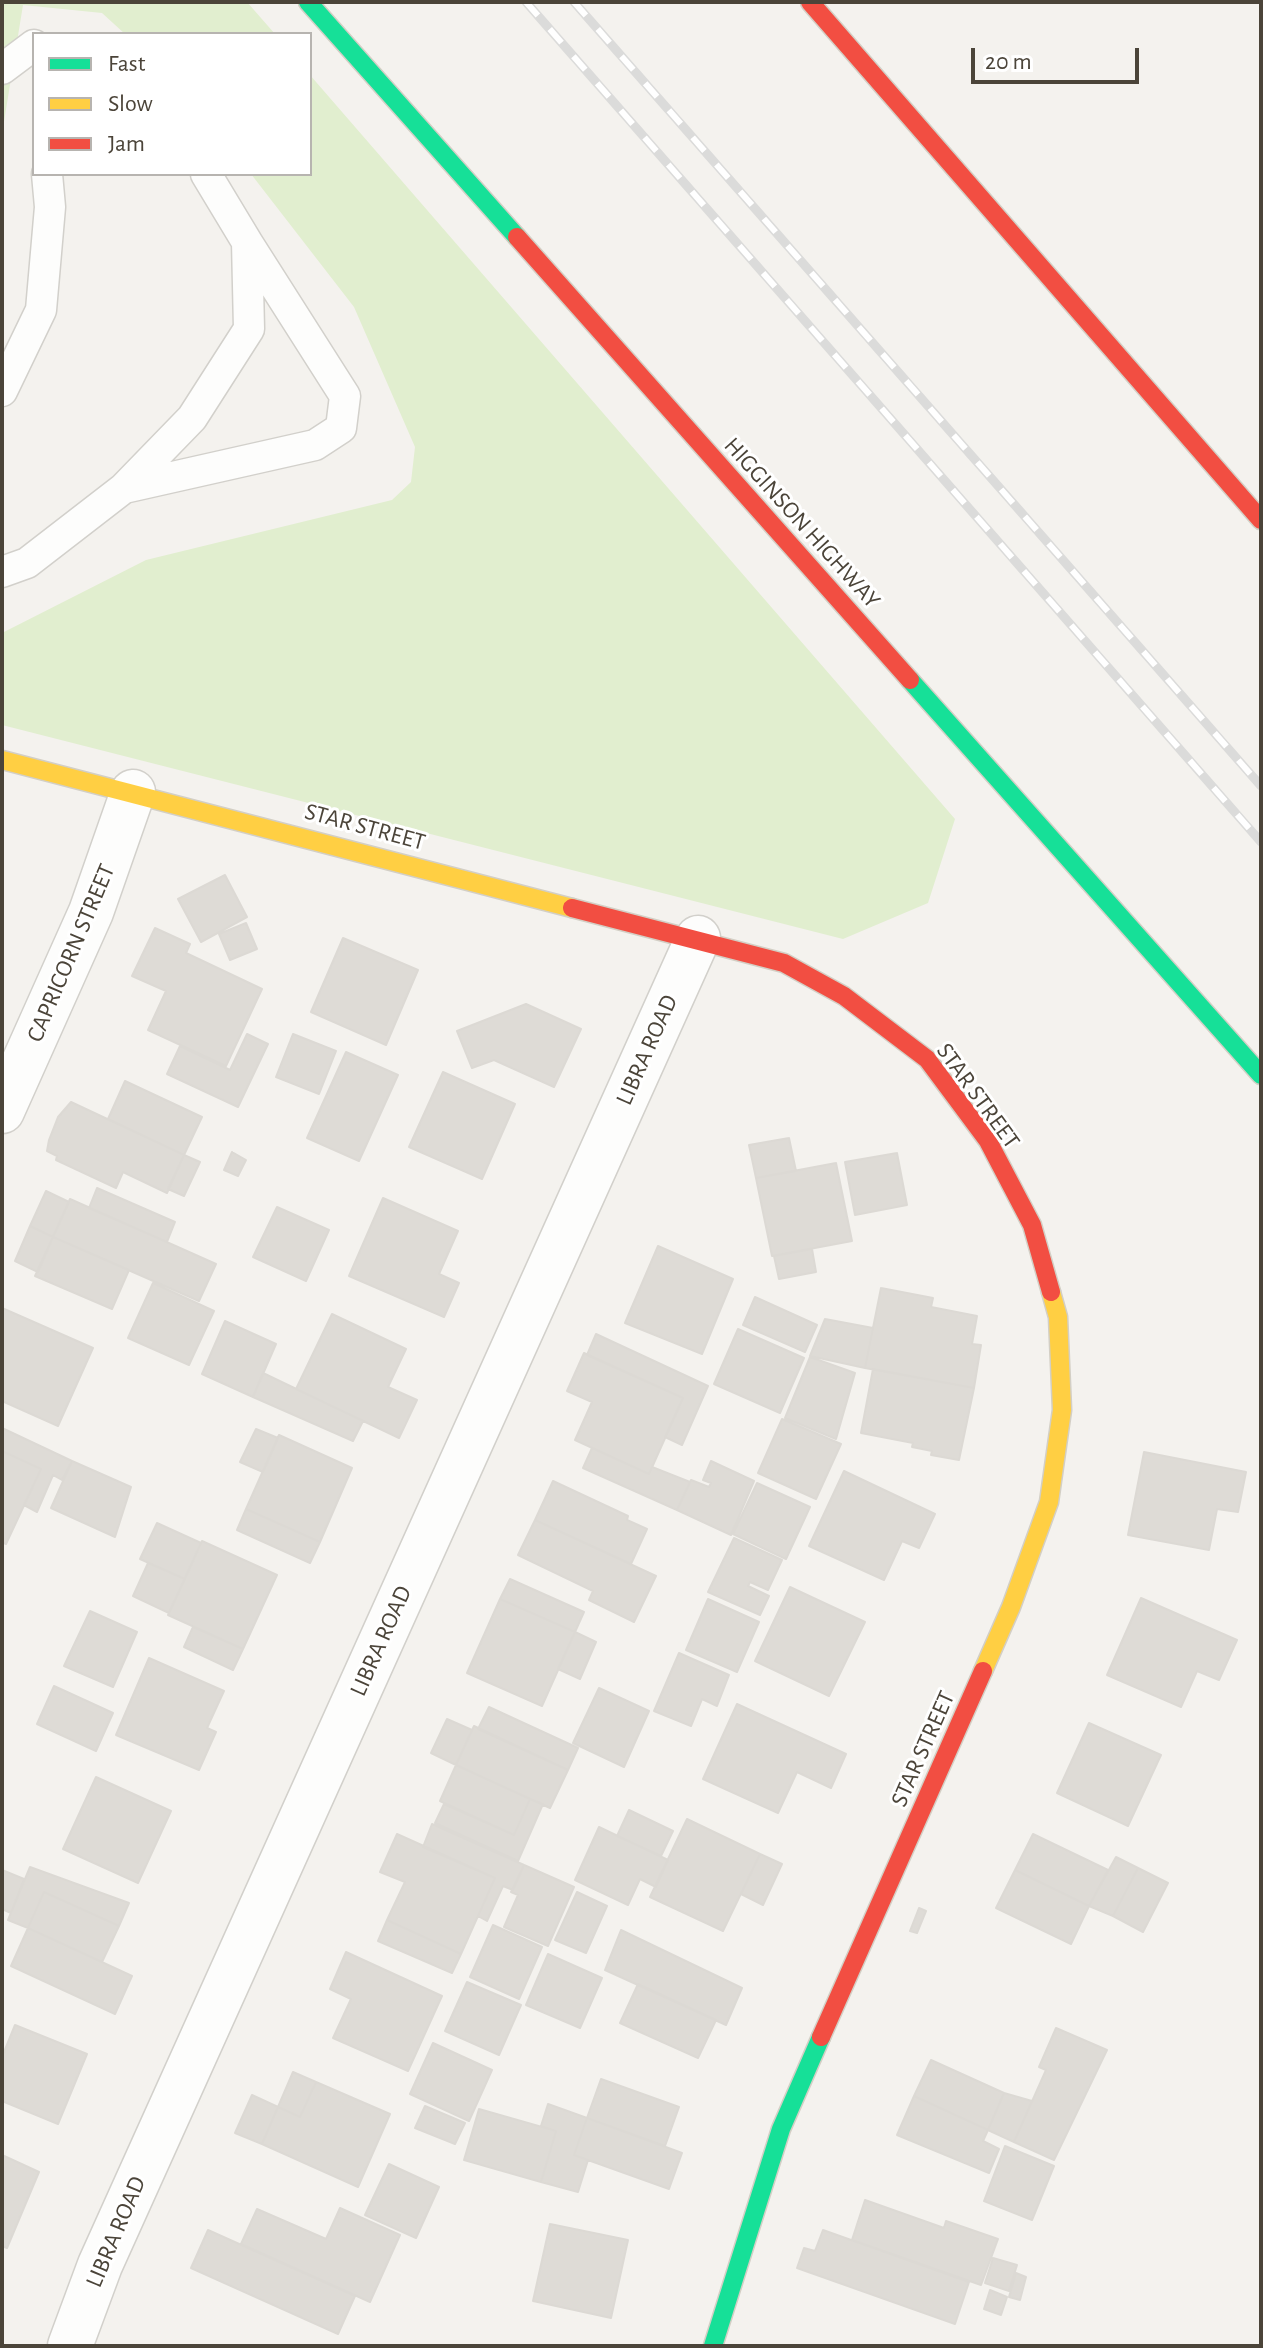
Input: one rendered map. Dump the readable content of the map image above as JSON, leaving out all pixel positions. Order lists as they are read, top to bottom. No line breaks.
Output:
{"streets":{"main road":["HIGGINSON HIGHWAY","STAR STREET"],"street":["CAPRICORN STREET","LIBRA ROAD"]},"crossings":[["STAR STREET","CAPRICORN STREET"],["STAR STREET","LIBRA ROAD"]],"legend":["Fast","Slow","Jam"],"scale_bar":"20 m"}
